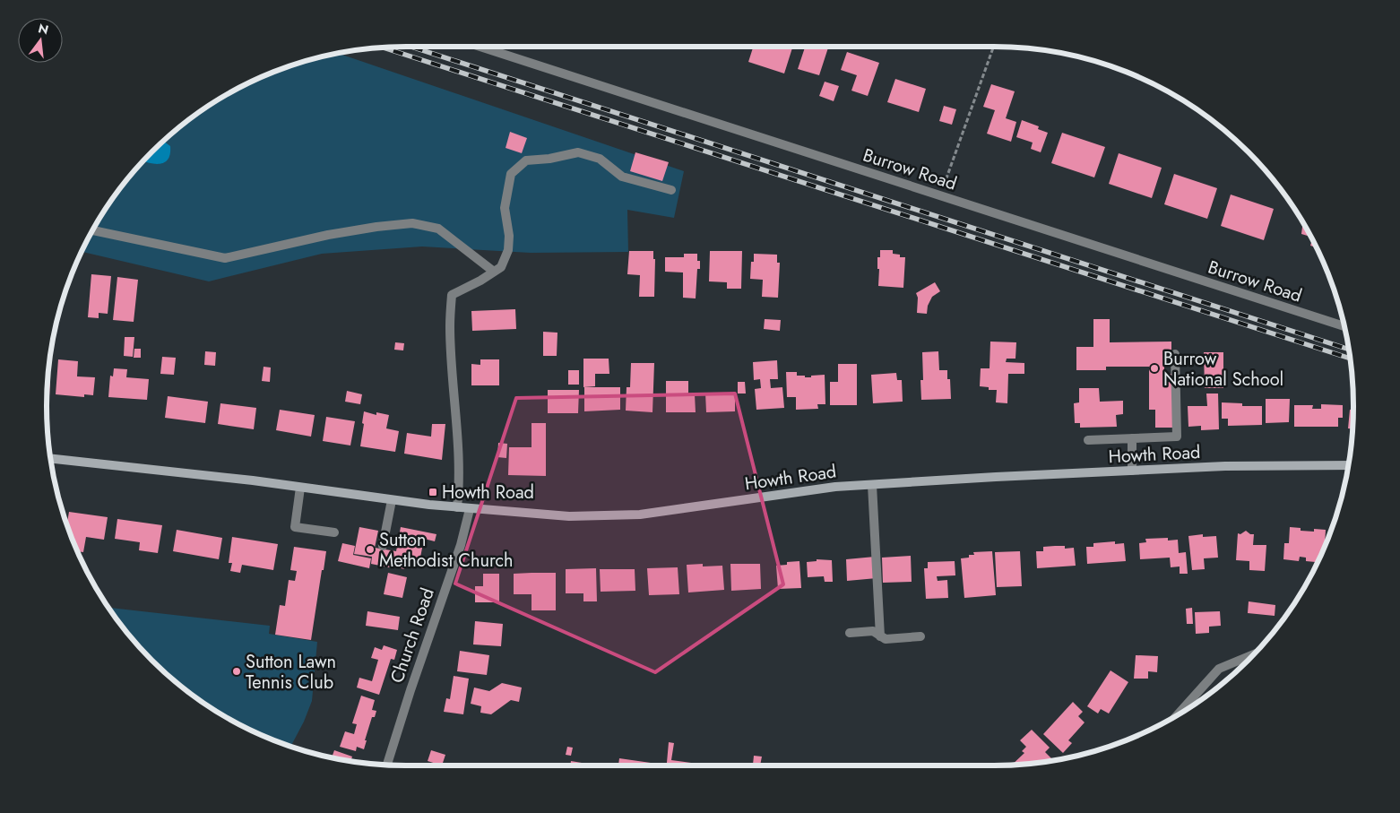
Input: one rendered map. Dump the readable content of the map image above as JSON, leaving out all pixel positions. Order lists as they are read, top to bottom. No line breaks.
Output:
{"streets":{"main road":["Howth Road"],"street":["Burrow Road","Church Road"]},"crossings":[["Howth Road","Church Road"]],"places":{"other":["Burrow National School","Sutton Methodist Church","Sutton Lawn Tennis Club"],"transit":["Howth Road"]},"north":"top"}
